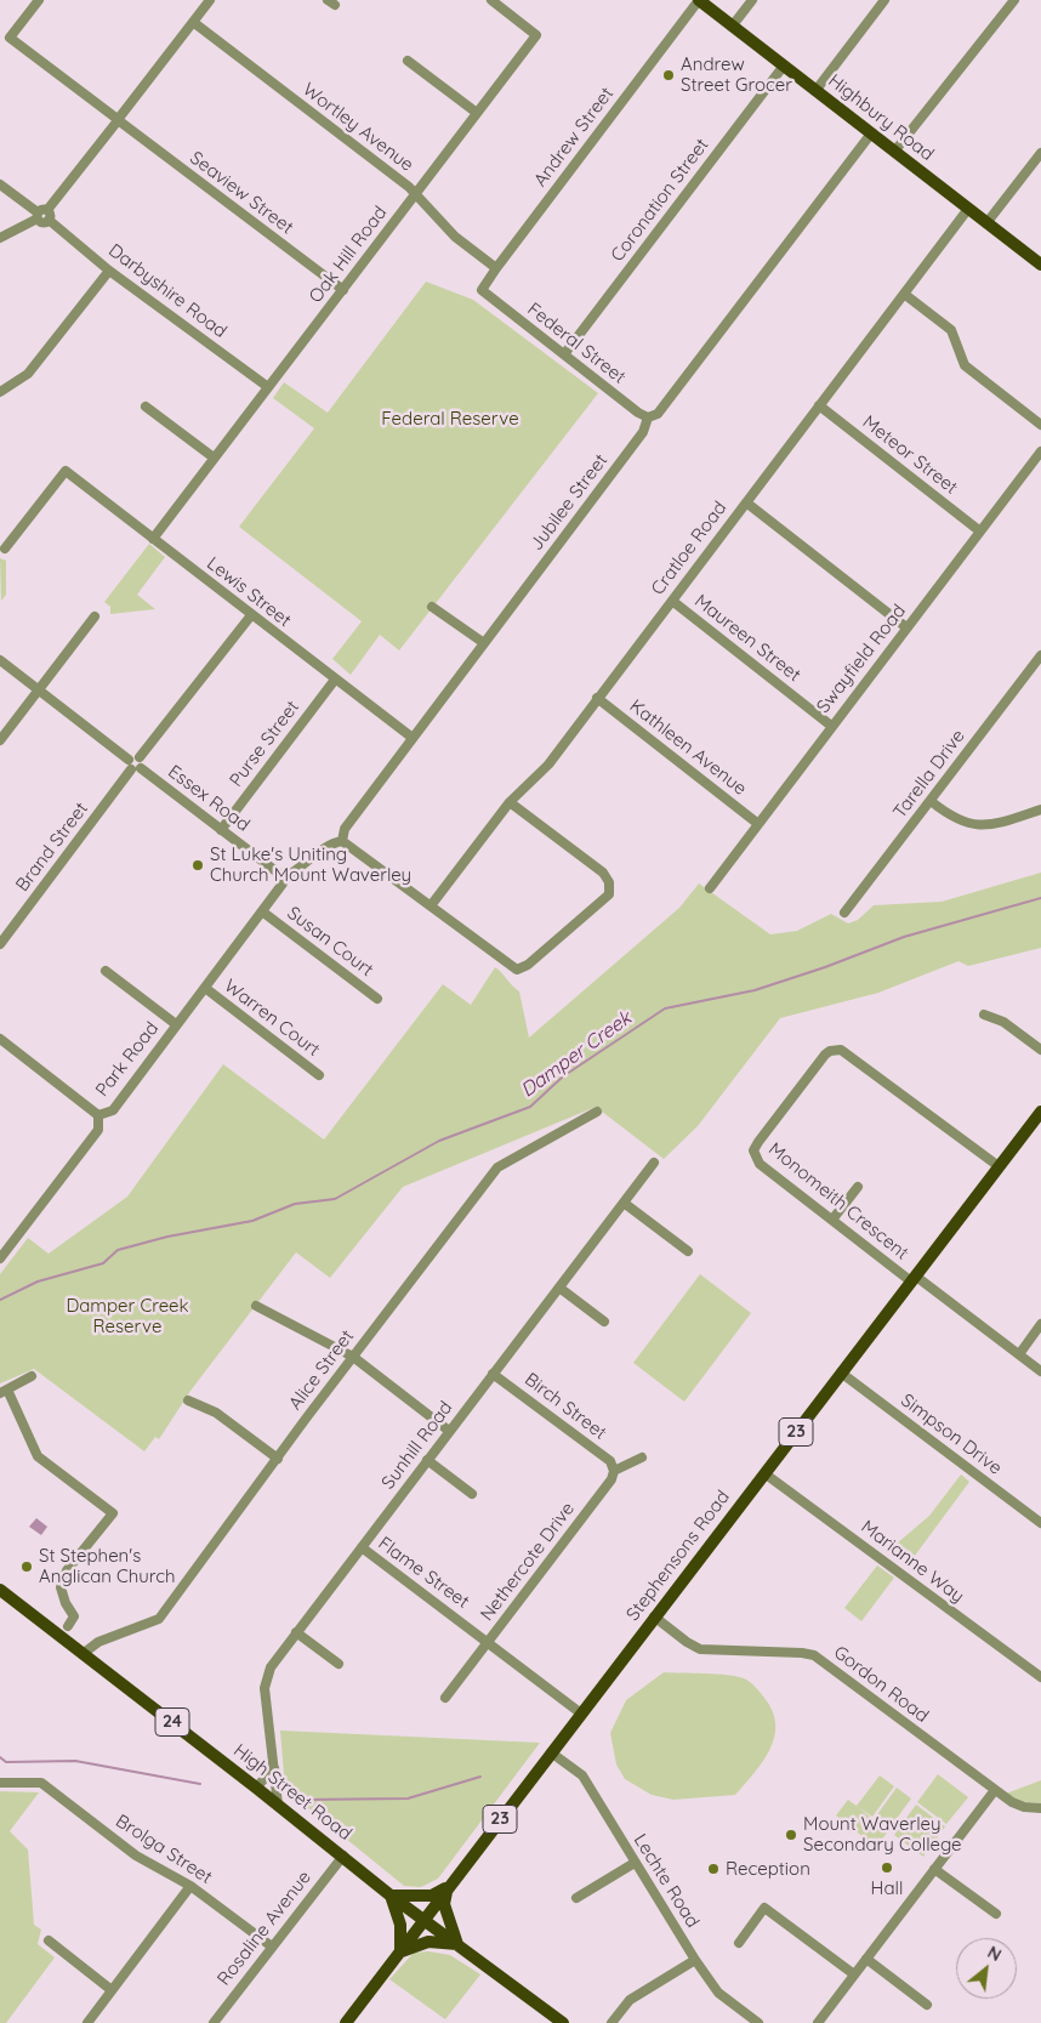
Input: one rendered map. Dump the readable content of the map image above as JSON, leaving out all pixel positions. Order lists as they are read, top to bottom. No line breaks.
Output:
{"streets":{"main road":["Highbury Road","23","Stephensons Road","24","High Street Road"],"street":["Wortley Avenue","Andrew Street","Seaview Street","Coronation Street","Oak Hill Road","Darbyshire Road","Federal Street","Meteor Street","Jubilee Street","Cratloe Road","Lewis Street","Maureen Street","Swayfield Road","Purse Street","Kathleen Avenue","Tarella Drive","Essex Road","Brand Street","Susan Court","Warren Court","Park Road","Monomeith Crescent","Alice Street","Birch Street","Simpson Drive","Sunhill Road","Nethercote Drive","Marianne Way","Flame Street","Gordon Road","Brolga Street","Lechte Road","Rosaline Avenue"]},"crossings":[["Highbury Road","Andrew Street"],["Highbury Road","Coronation Street"],["Highbury Road","Jubilee Street"],["Highbury Road","Cratloe Road"],["Wortley Avenue","Andrew Street"],["Wortley Avenue","Oak Hill Road"],["Andrew Street","Federal Street"],["Seaview Street","Oak Hill Road"],["Coronation Street","Federal Street"],["Oak Hill Road","Darbyshire Road"],["Oak Hill Road","Lewis Street"],["Federal Street","Jubilee Street"],["Meteor Street","Cratloe Road"],["Meteor Street","Swayfield Road"],["Jubilee Street","Lewis Street"],["Cratloe Road","Maureen Street"],["Cratloe Road","Kathleen Avenue"],["Lewis Street","Purse Street"],["Maureen Street","Swayfield Road"],["Swayfield Road","Kathleen Avenue"],["Purse Street","Essex Road"],["Essex Road","Brand Street"],["Essex Road","Park Road"],["Susan Court","Park Road"],["Warren Court","Park Road"],["Monomeith Crescent","Stephensons Road"],["Alice Street","High Street Road"],["Birch Street","Sunhill Road"],["Birch Street","Nethercote Drive"],["Simpson Drive","Stephensons Road"],["Sunhill Road","Flame Street"],["Sunhill Road","High Street Road"],["Stephensons Road","Marianne Way"],["Stephensons Road","Flame Street"],["Stephensons Road","Gordon Road"],["Stephensons Road","High Street Road"],["Stephensons Road","Lechte Road"],["Nethercote Drive","Flame Street"],["High Street Road","Rosaline Avenue"],["Brolga Street","Rosaline Avenue"]],"water":["Damper Creek"],"parks":["Federal Reserve","Damper Creek Reserve"],"places":["Andrew Street Grocer","St Luke's Uniting Church Mount Waverley","St Stephen's Anglican Church","Mount Waverley Secondary College","Hall","Reception"],"north":"top right"}
